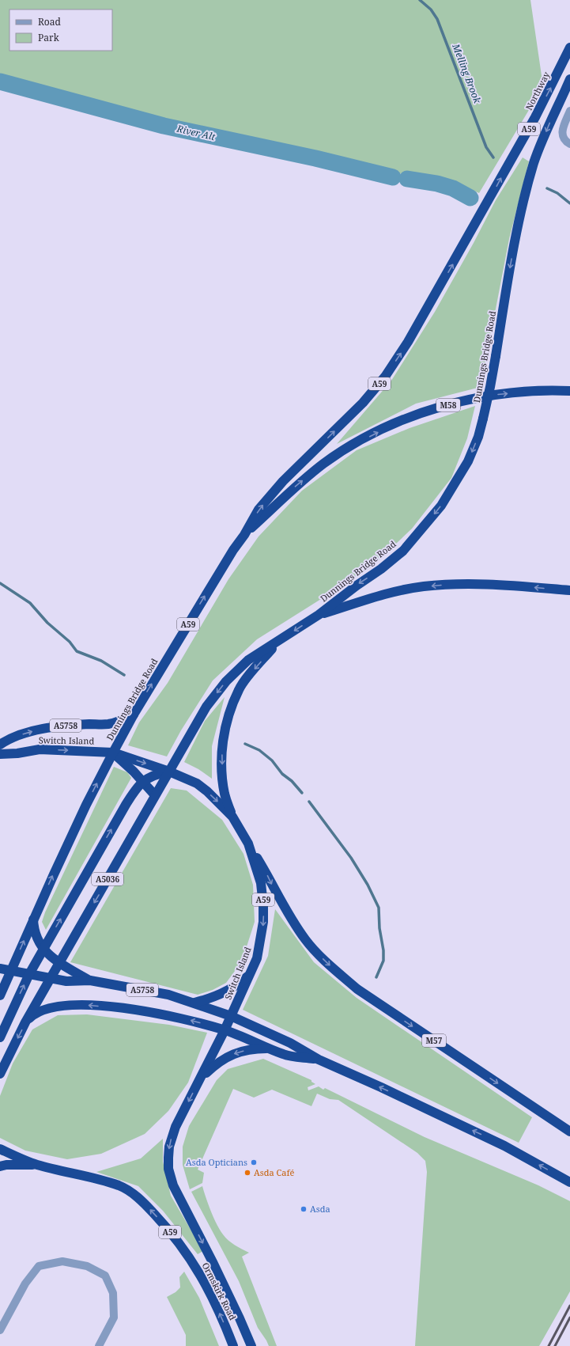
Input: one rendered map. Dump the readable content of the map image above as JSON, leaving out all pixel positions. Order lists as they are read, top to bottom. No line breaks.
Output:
{"streets":{"highway":["Northway","A59","Dunnings Bridge Road","M58","A5758","Switch Island","A5036","M57","Ormskirk Road"]},"crossings":[["Northway","Dunnings Bridge Road"],["A59","Dunnings Bridge Road"],["A59","Switch Island"],["A59","Ormskirk Road"],["Dunnings Bridge Road","M58"],["Dunnings Bridge Road","A5758"],["Dunnings Bridge Road","Switch Island"],["Dunnings Bridge Road","A5036"],["A5758","A5036"],["Switch Island","A5036"],["Switch Island","M57"],["Switch Island","Ormskirk Road"]],"one_way":["Northway"],"water":["Melling Brook","River Alt"],"places":["Asda Opticians","Asda Café","Asda"],"legend":["Road","Park"]}
